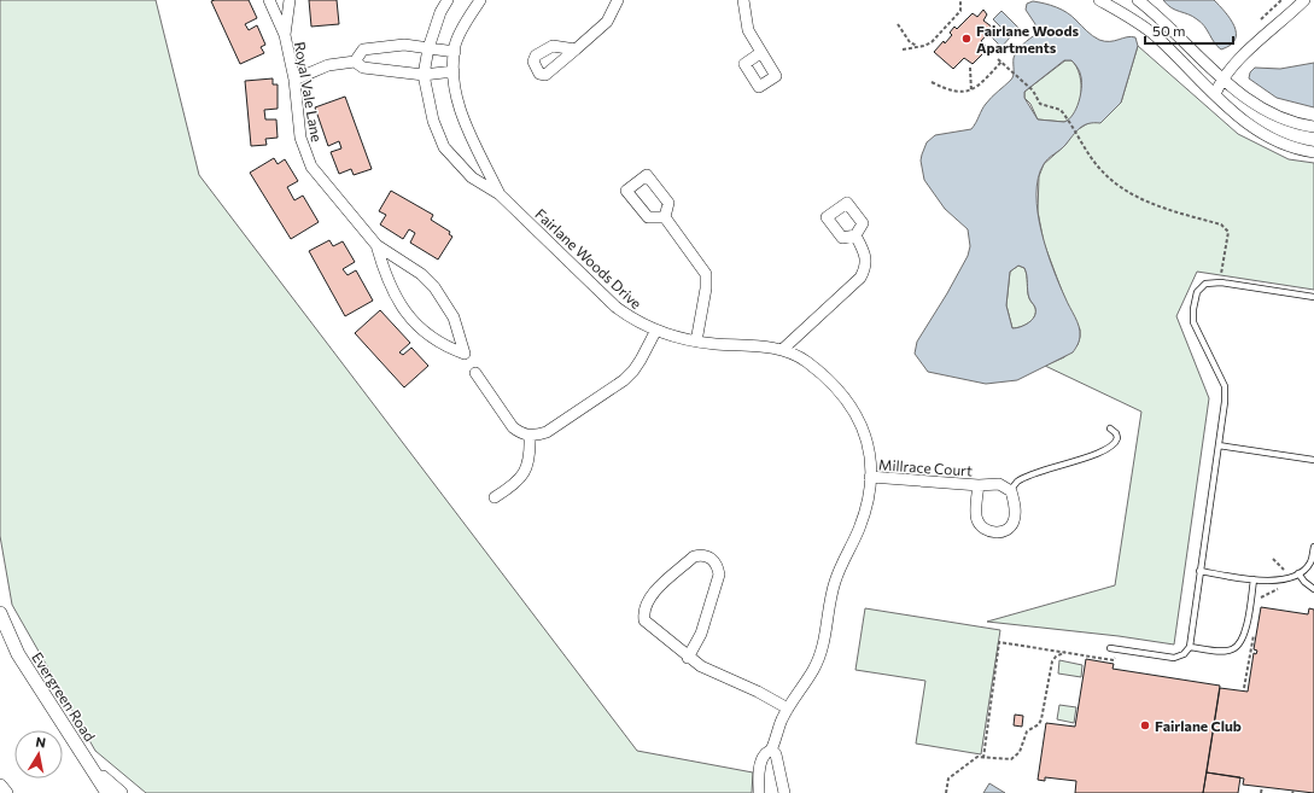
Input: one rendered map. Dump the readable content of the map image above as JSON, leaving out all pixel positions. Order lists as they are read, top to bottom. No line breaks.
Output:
{"streets":{"street":["Royal Vale Lane","Fairlane Woods Drive","Millrace Court","Evergreen Road"]},"crossings":[["Fairlane Woods Drive","Millrace Court"]],"places":["Fairlane Woods Apartments","Fairlane Club"],"scale_bar":"50 m","north":"top"}
